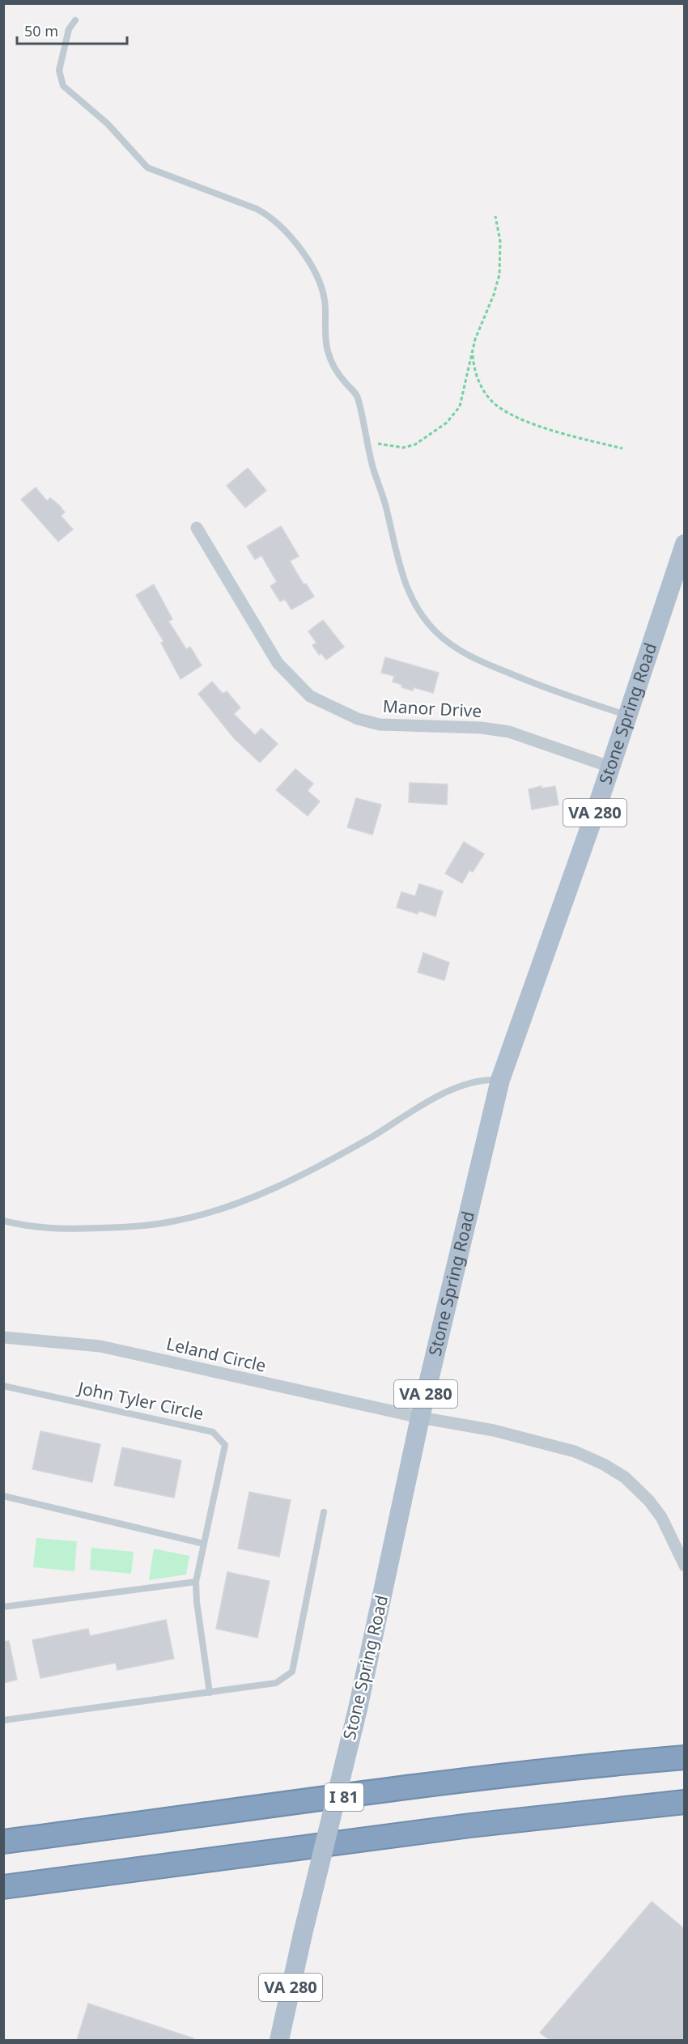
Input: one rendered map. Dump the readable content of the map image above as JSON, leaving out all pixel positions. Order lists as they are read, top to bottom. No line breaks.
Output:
{"streets":{"highway":["I 81"],"main road":["Stone Spring Road","VA 280"],"street":["Manor Drive","Leland Circle"],"lane":["John Tyler Circle"]},"crossings":[["Manor Drive","Stone Spring Road"],["Stone Spring Road","Leland Circle"]],"scale_bar":"50 m"}
